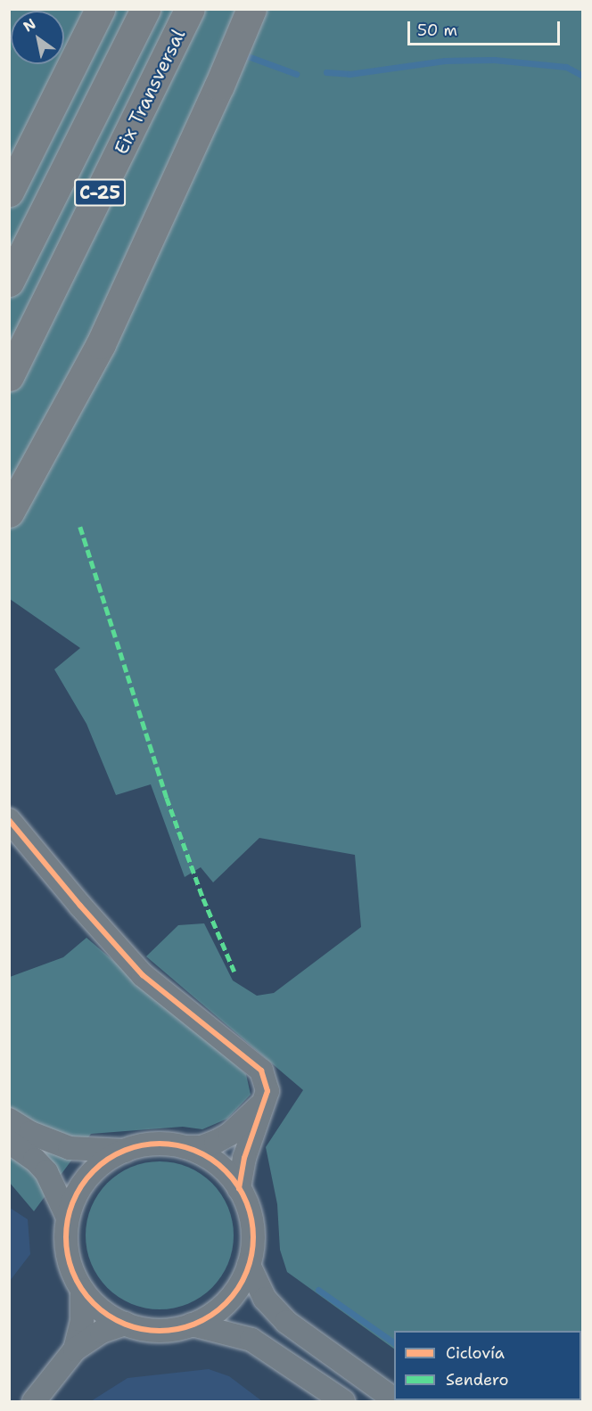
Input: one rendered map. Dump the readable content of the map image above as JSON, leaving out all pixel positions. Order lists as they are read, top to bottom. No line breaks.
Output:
{"streets":{"highway":["Eix Transversal","C-25"]},"legend":["Ciclovía","Sendero"],"scale_bar":"50 m","north":"top left"}
